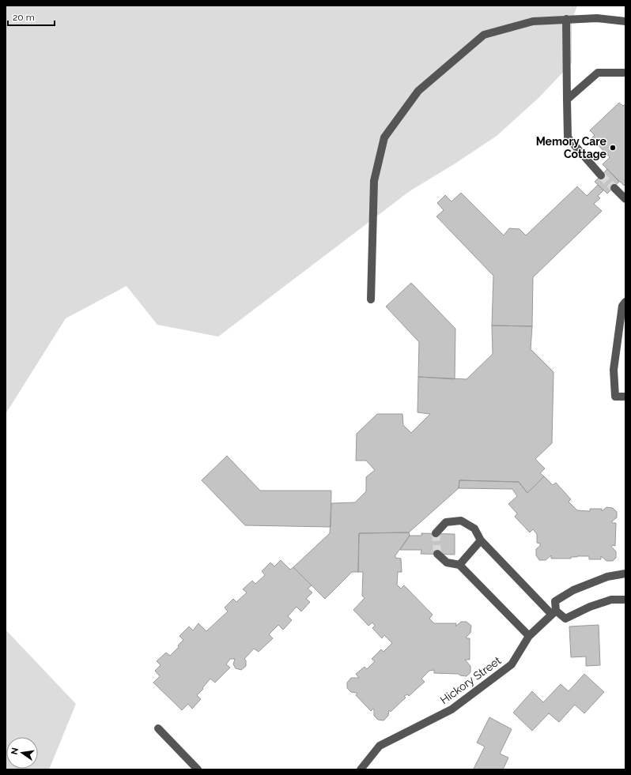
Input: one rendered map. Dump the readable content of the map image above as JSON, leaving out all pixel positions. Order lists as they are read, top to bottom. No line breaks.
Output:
{"streets":{"street":["Hickory Street"]},"places":["Memory Care Cottage"],"scale_bar":"20 m","north":"left"}
